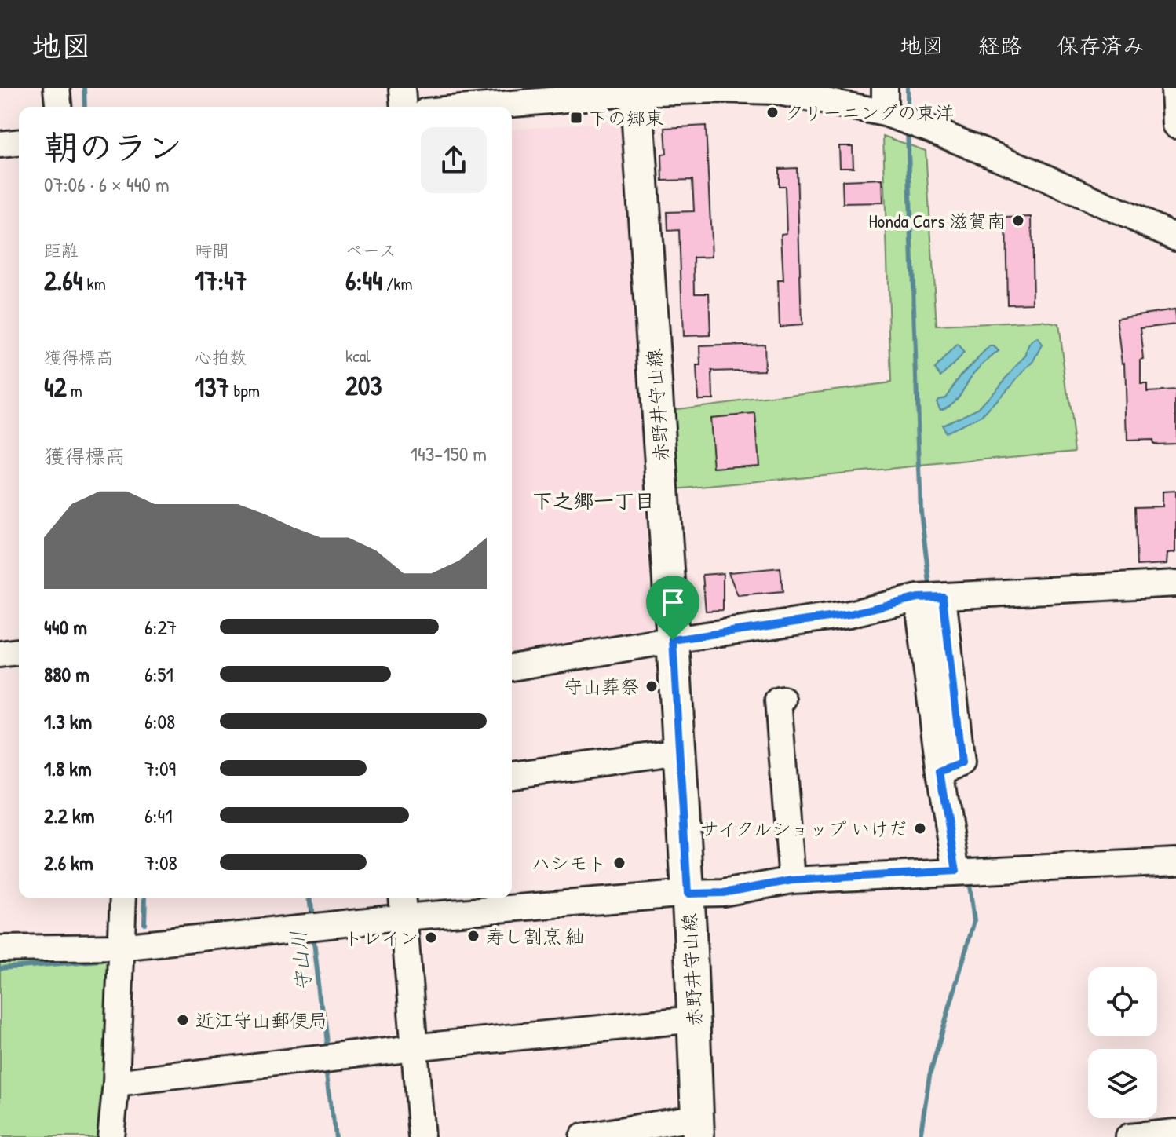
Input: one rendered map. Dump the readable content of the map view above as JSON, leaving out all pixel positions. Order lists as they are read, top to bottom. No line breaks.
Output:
{"streets":{"main road":["赤野井守山線"]},"districts":["下之郷一丁目"],"water":["守山川"],"places":{"other":["クリーニングの東洋","Honda Cars 滋賀南","守山葬祭","サイクルショップ いけだ","ハシモト","寿し割烹 紬","トレイン","近江守山郵便局"],"transit":["下の郷東"]},"page":{"header":"地図","nav":["地図","経路","保存済み"],"heading":["朝のラン","07:06 · 6 × 440 m"],"stats":[["距離","2.64 km"],["時間","17:47"],["ペース","6:44 /km"],["獲得標高","42 m"],["心拍数","137 bpm"],["kcal","203"]],"chart":["獲得標高","143–150 m"],"list":[{"name":"440 m","note":"6:27"},{"name":"880 m","note":"6:51"},{"name":"1.3 km","note":"6:08"},{"name":"1.8 km","note":"7:09"},{"name":"2.2 km","note":"6:41"},{"name":"2.6 km","note":"7:08"}]}}
